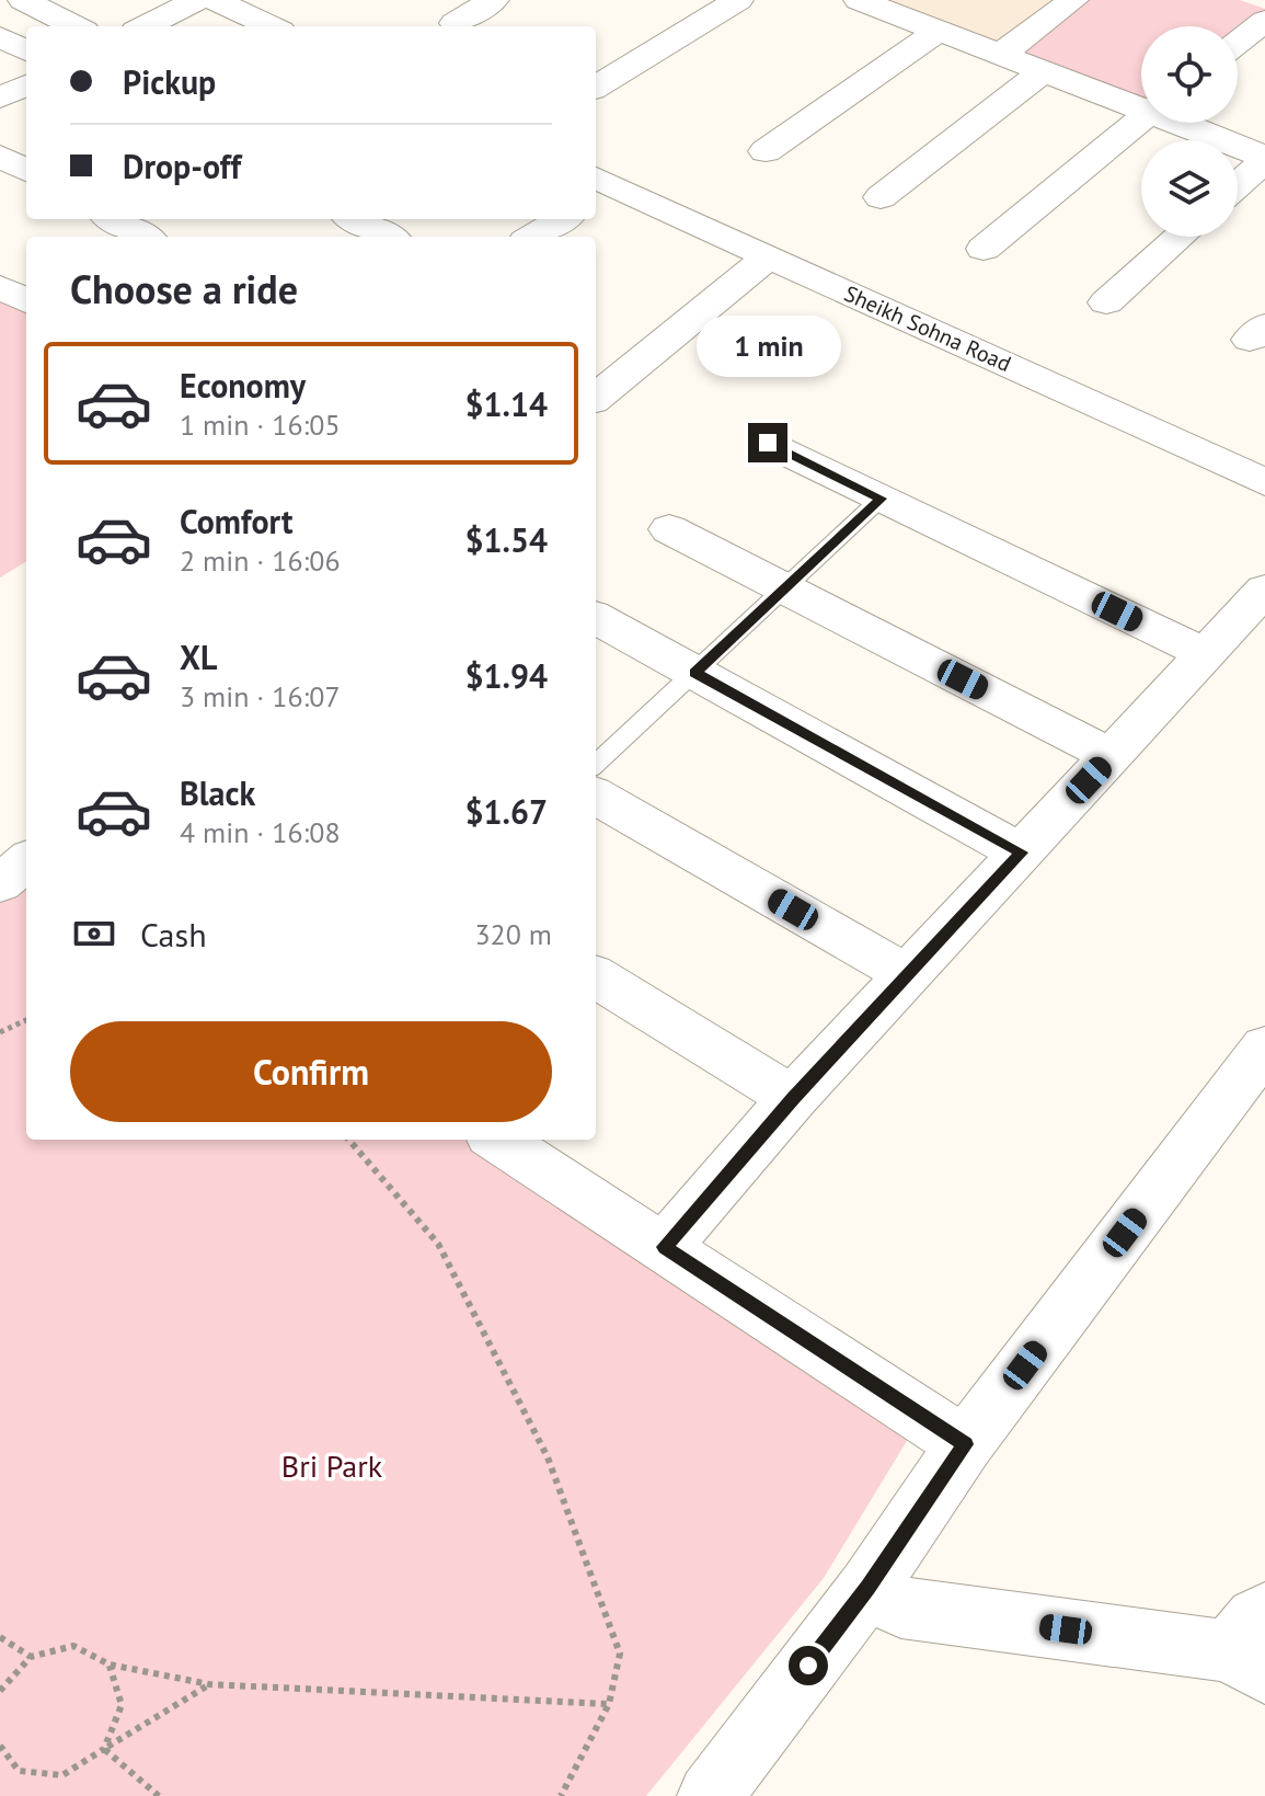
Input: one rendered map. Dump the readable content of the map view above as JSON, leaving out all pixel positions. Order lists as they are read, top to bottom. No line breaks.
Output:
{"streets":{"street":["Sheikh Sohna Road"]},"parks":["Bri Park"],"page":{"banner":["Pickup","Drop-off"],"heading":"Choose a ride","bubble":"1 min","list":[{"name":"Economy","note":"1 min · 16:05","value":"$1.14"},{"name":"Comfort","note":"2 min · 16:06","value":"$1.54"},{"name":"XL","note":"3 min · 16:07","value":"$1.94"},{"name":"Black","note":"4 min · 16:08","value":"$1.67"}],"pay":["Cash","320 m"],"buttons":"Confirm"}}
